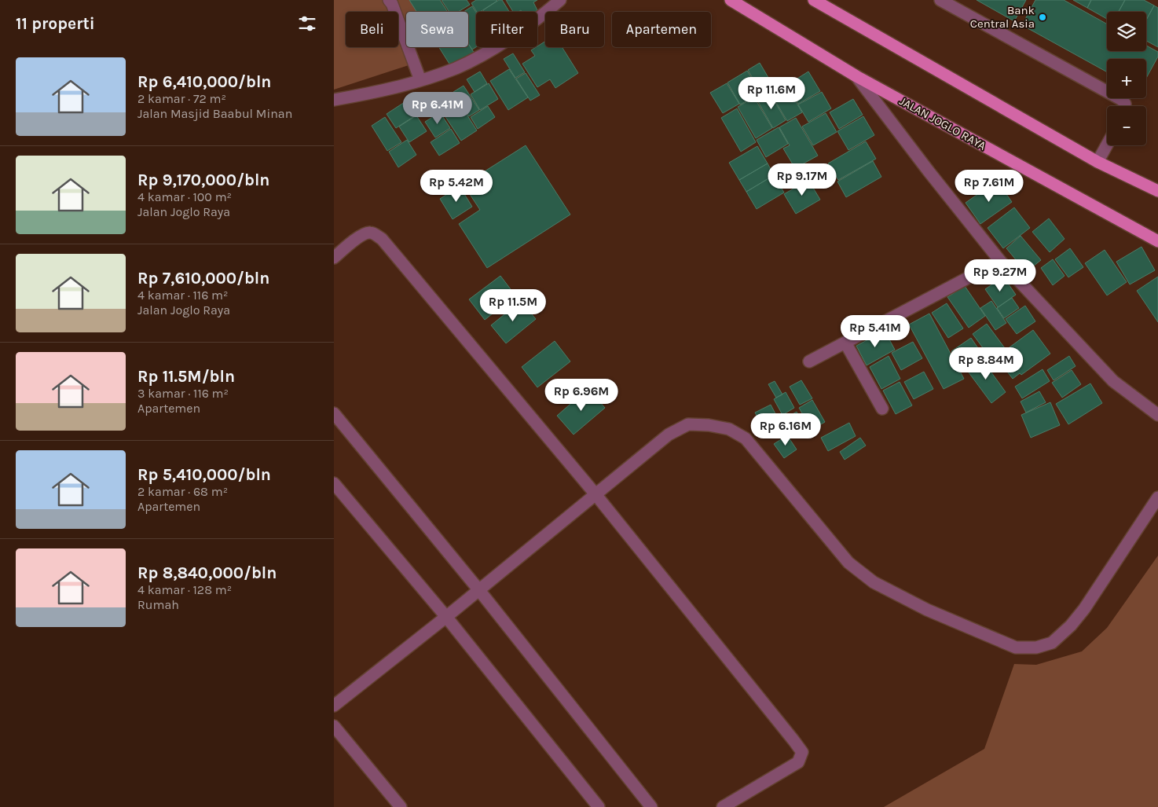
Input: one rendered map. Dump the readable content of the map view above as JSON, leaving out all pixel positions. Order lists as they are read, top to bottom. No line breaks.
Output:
{"streets":{"main road":["JALAN JOGLO RAYA"]},"places":["Bank Central Asia"],"page":{"heading":"11 properti","map_buttons":["+","−"],"chip":["Beli","Sewa","Filter","Baru","Apartemen"],"list":[{"name":"Rp 6,410,000/bln","note":"2 kamar · 72 m² · Jalan Masjid Baabul Minan"},{"name":"Rp 9,170,000/bln","note":"4 kamar · 100 m² · Jalan Joglo Raya"},{"name":"Rp 7,610,000/bln","note":"4 kamar · 116 m² · Jalan Joglo Raya"},{"name":"Rp 11.5M/bln","note":"3 kamar · 116 m² · Apartemen"},{"name":"Rp 5,410,000/bln","note":"2 kamar · 68 m² · Apartemen"},{"name":"Rp 8,840,000/bln","note":"4 kamar · 128 m² · Rumah"}],"price":["Rp 11.6M","Rp 6.41M","Rp 9.17M","Rp 5.42M","Rp 7.61M","Rp 9.27M","Rp 11.5M","Rp 5.41M","Rp 8.84M","Rp 6.96M","Rp 6.16M"]}}
